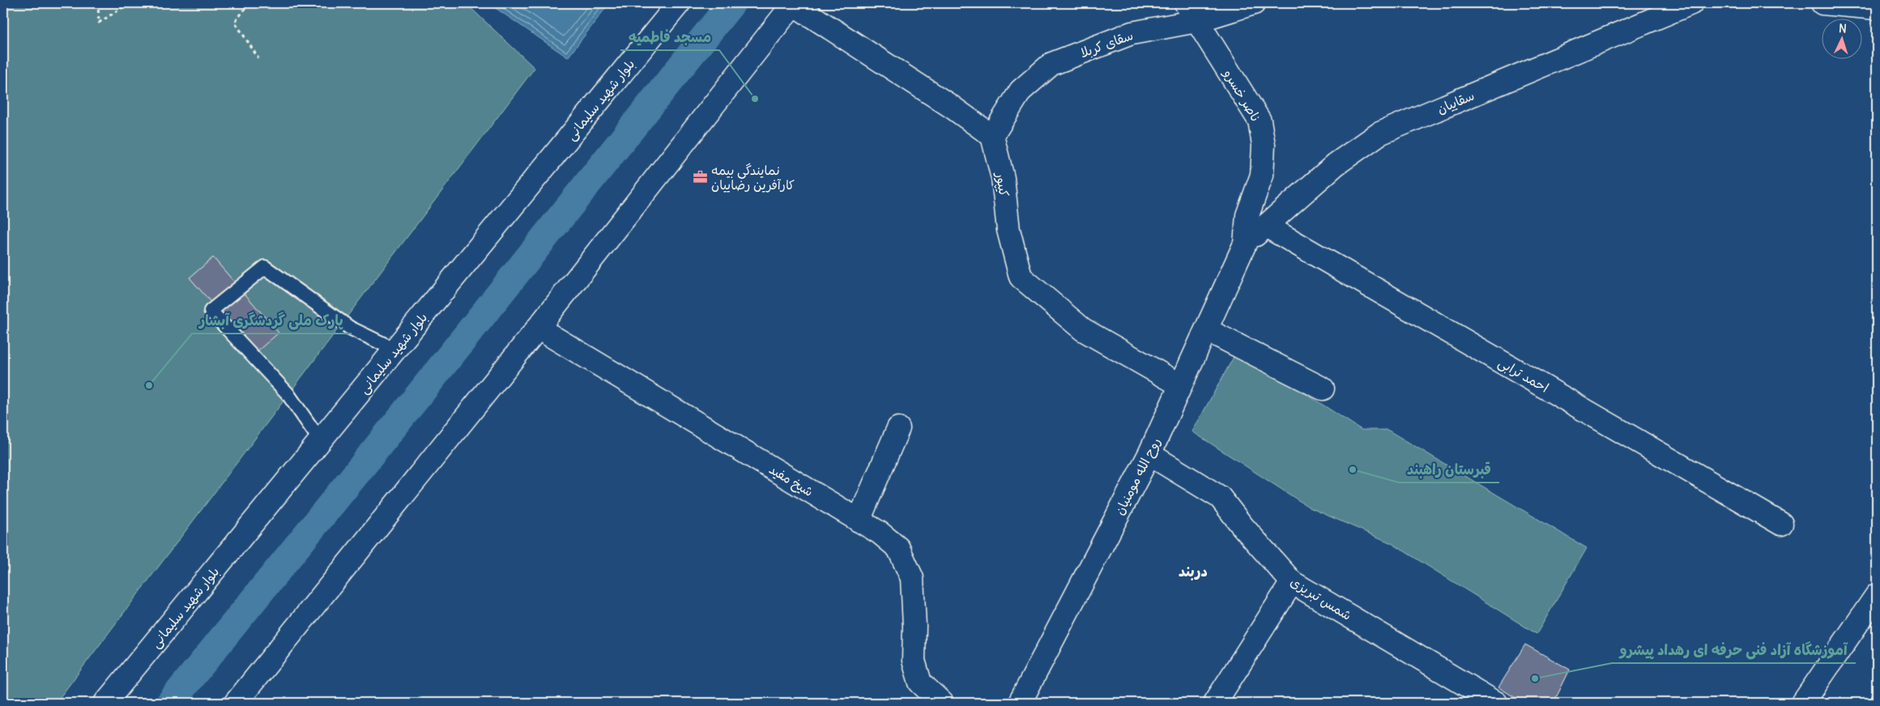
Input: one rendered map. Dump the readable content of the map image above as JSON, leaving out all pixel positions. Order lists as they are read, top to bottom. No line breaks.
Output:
{"streets":{"street":["سقای کربلا","ناصر خسرو","بلوار شهید سلیمانی","سقاییان","کیپور","احمد ترابی","روح الله مومنیان","شیخ مفید","شمس تبریزی"]},"crossings":[["سقای کربلا","ناصر خسرو"],["سقای کربلا","کیپور"],["ناصر خسرو","سقاییان"],["ناصر خسرو","روح الله مومنیان"],["سقاییان","احمد ترابی"],["سقاییان","روح الله مومنیان"],["کیپور","روح الله مومنیان"],["روح الله مومنیان","شمس تبریزی"]],"districts":["دربند"],"places":{"other":["مسجد فاطمیه","پارک ملی گردشگری آبشار","قبرستان راهبند","آموزشگاه آزاد فنی حرفه ای رهداد پیشرو"],"office":["نمایندگی بیمه کارآفرین رضاییان"]},"north":"top"}
